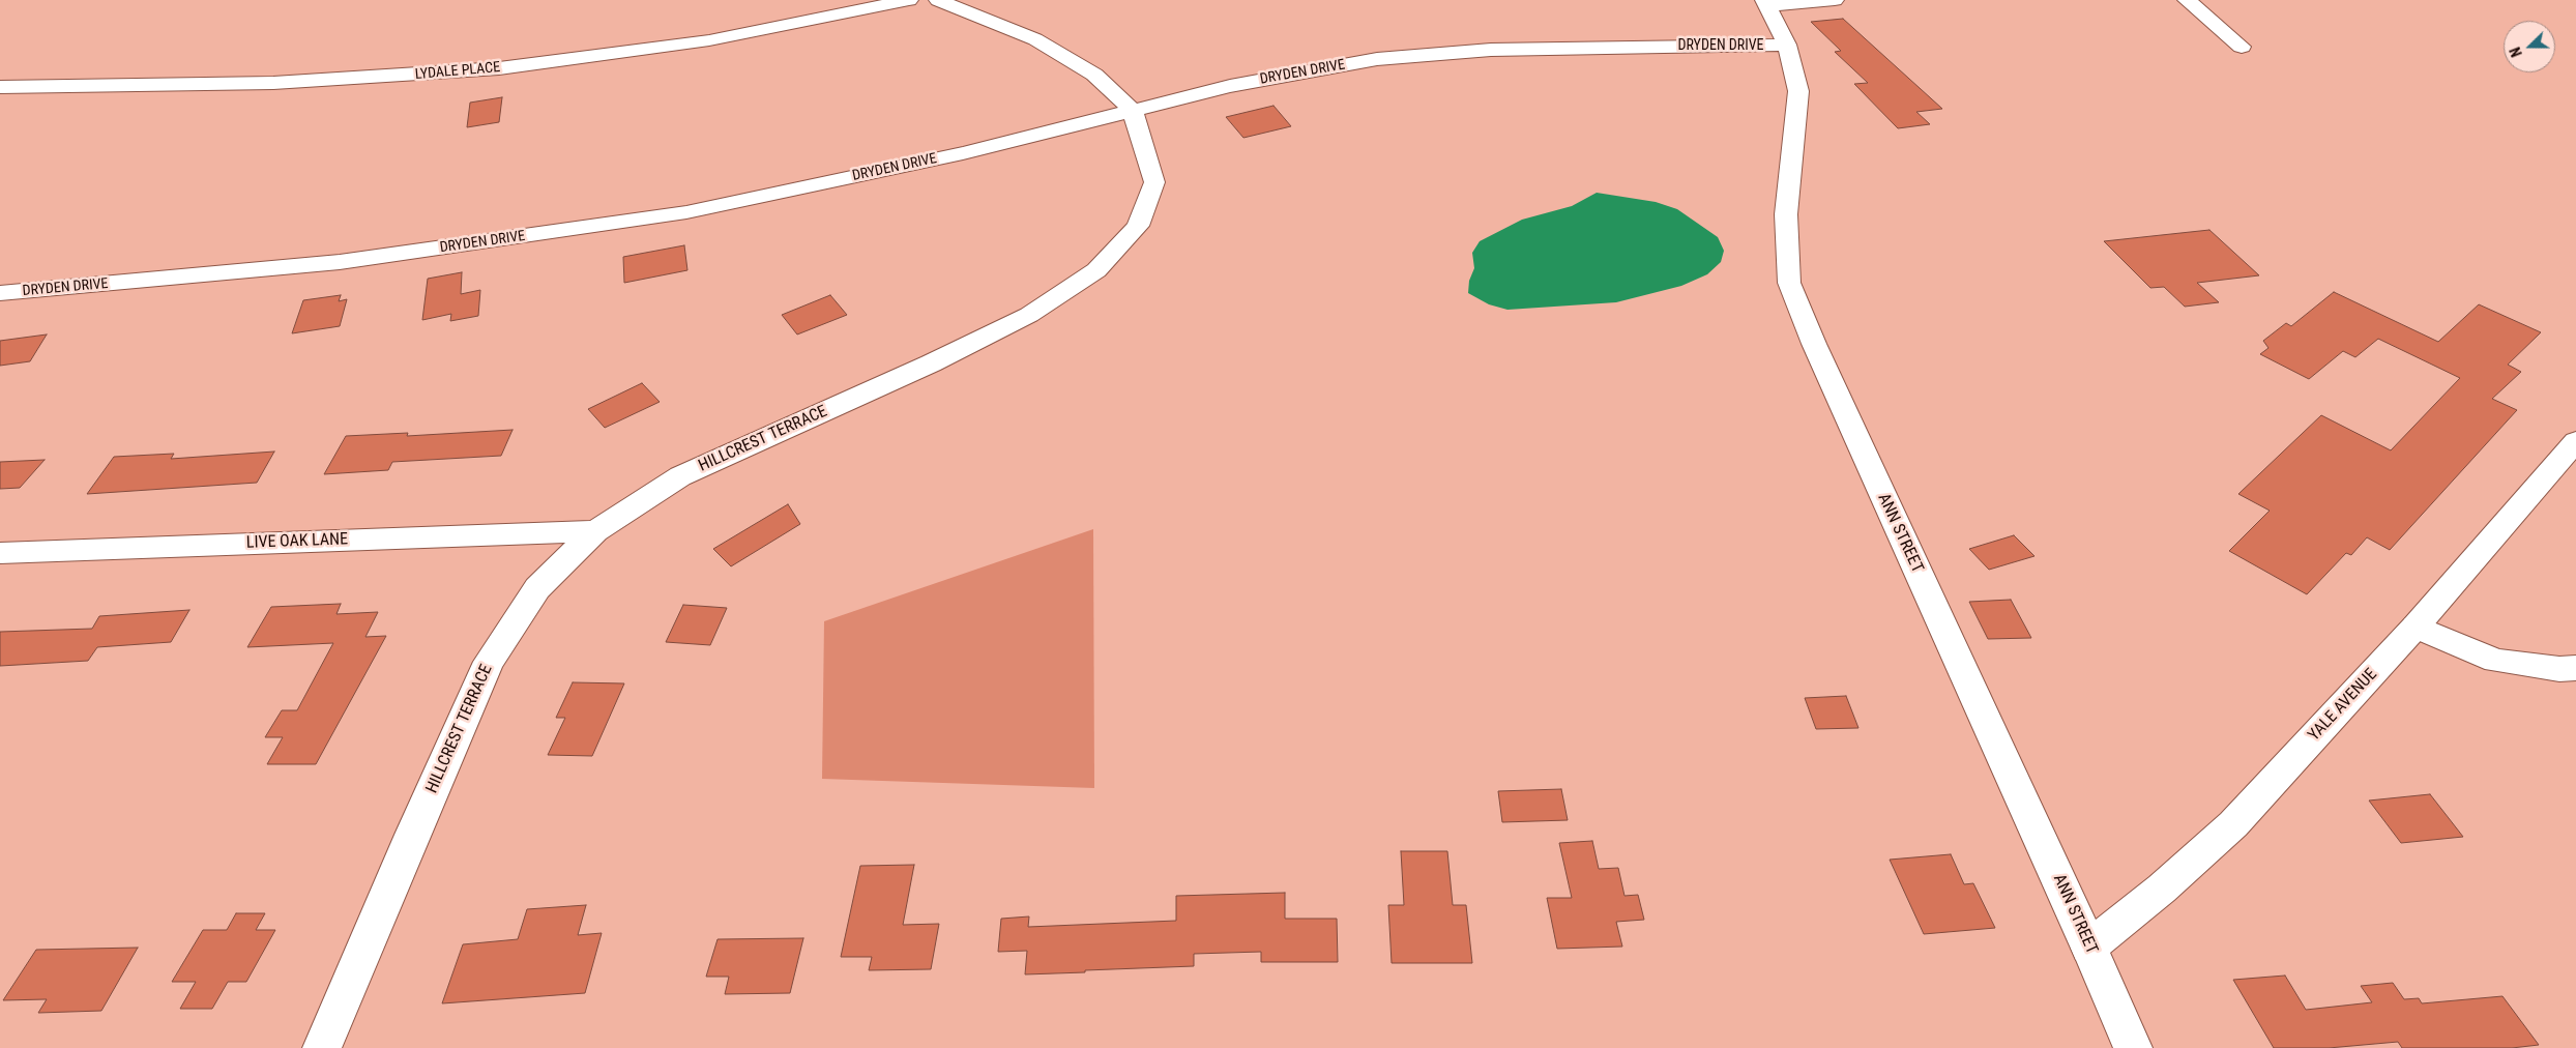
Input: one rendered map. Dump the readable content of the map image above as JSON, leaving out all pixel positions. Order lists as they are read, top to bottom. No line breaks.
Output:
{"streets":{"street":["DRYDEN DRIVE","LYDALE PLACE","HILLCREST TERRACE","ANN STREET","LIVE OAK LANE","YALE AVENUE"]},"crossings":[["DRYDEN DRIVE","HILLCREST TERRACE"],["DRYDEN DRIVE","ANN STREET"],["HILLCREST TERRACE","LIVE OAK LANE"],["ANN STREET","YALE AVENUE"]],"north":"left"}
